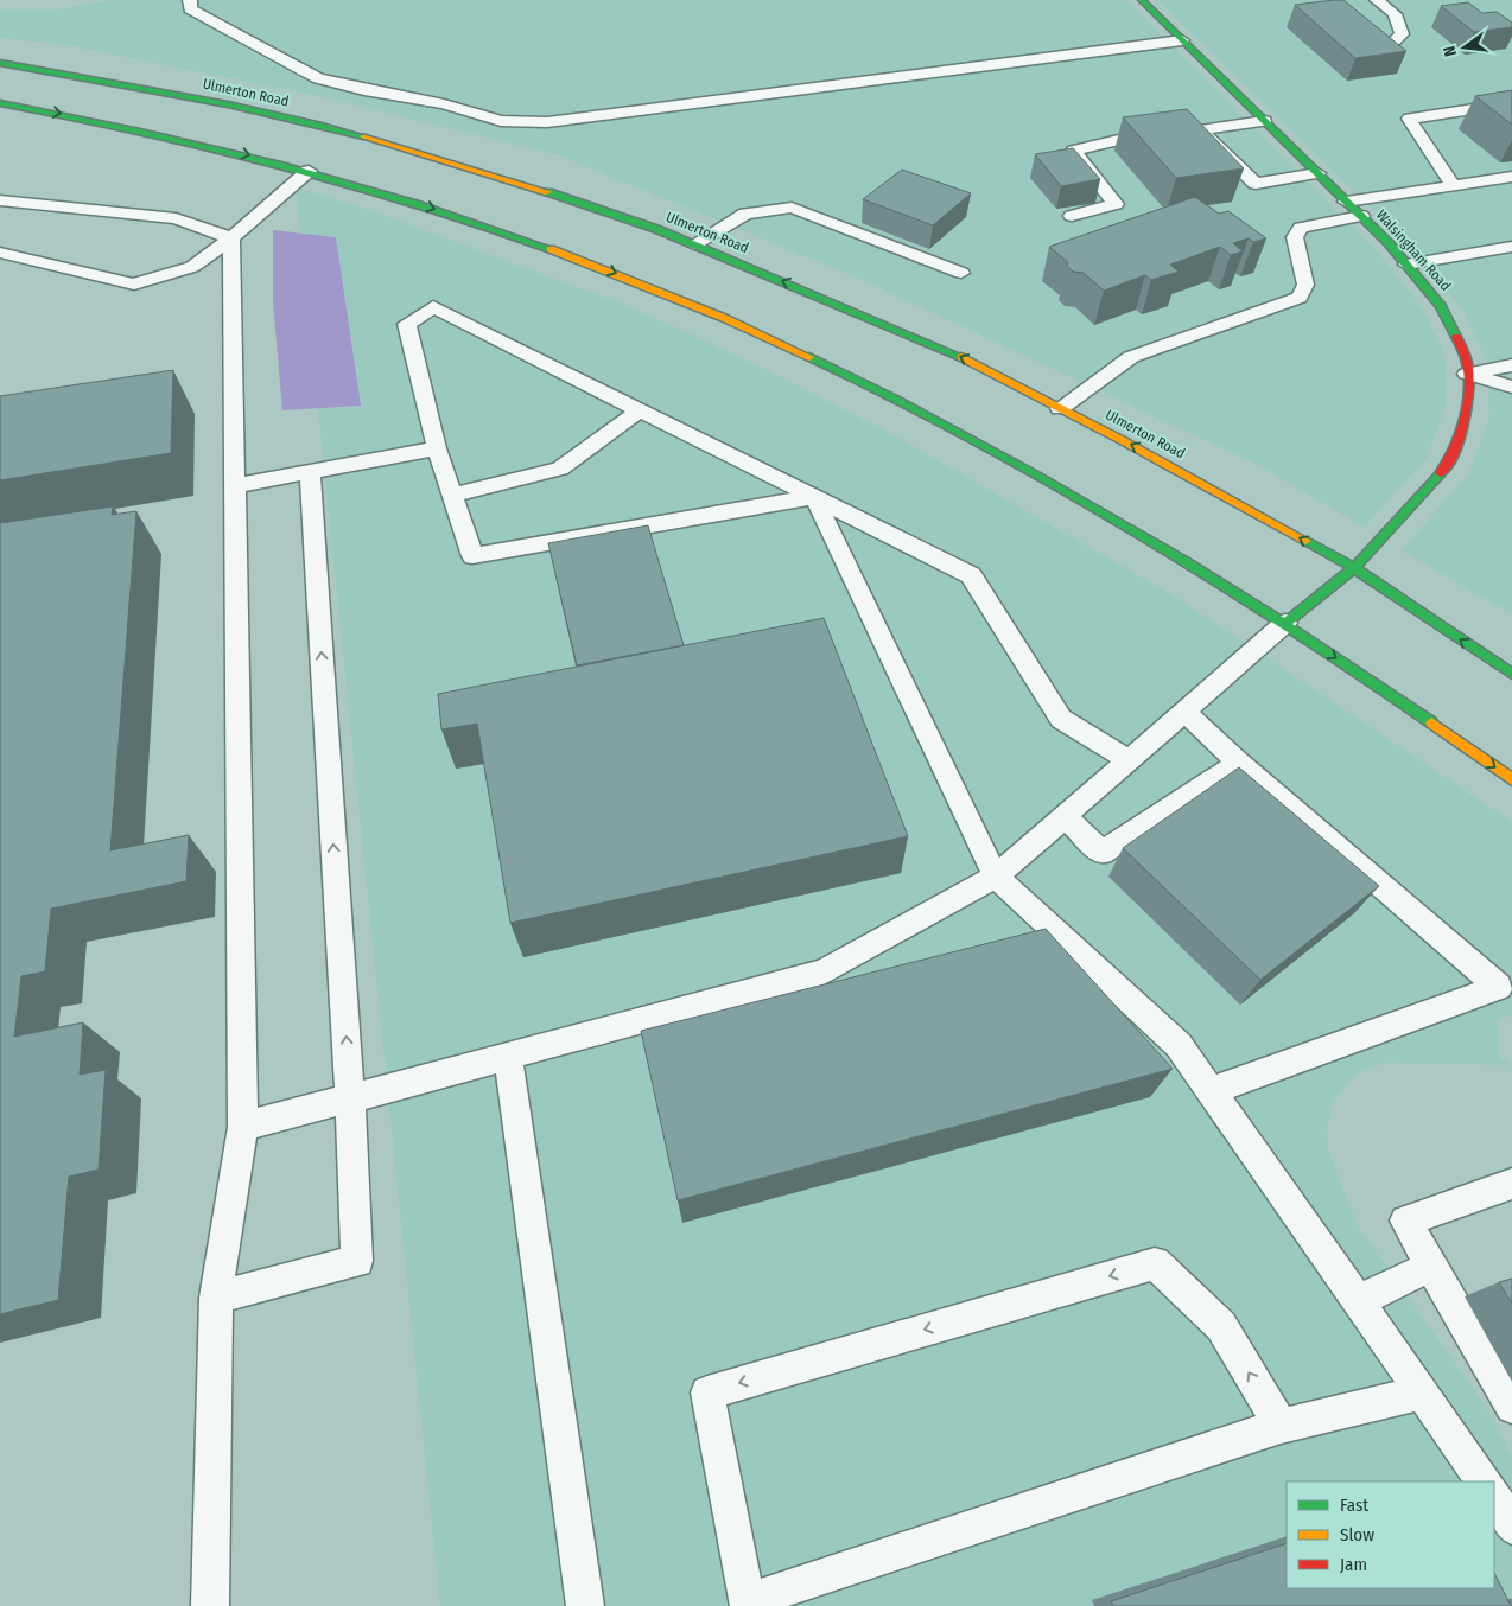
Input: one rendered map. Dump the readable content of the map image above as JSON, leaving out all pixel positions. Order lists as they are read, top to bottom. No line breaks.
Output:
{"streets":{"main road":["Ulmerton Road","Walsingham Road"]},"crossings":[["Ulmerton Road","Walsingham Road"]],"legend":["Fast","Slow","Jam"],"north":"left"}
